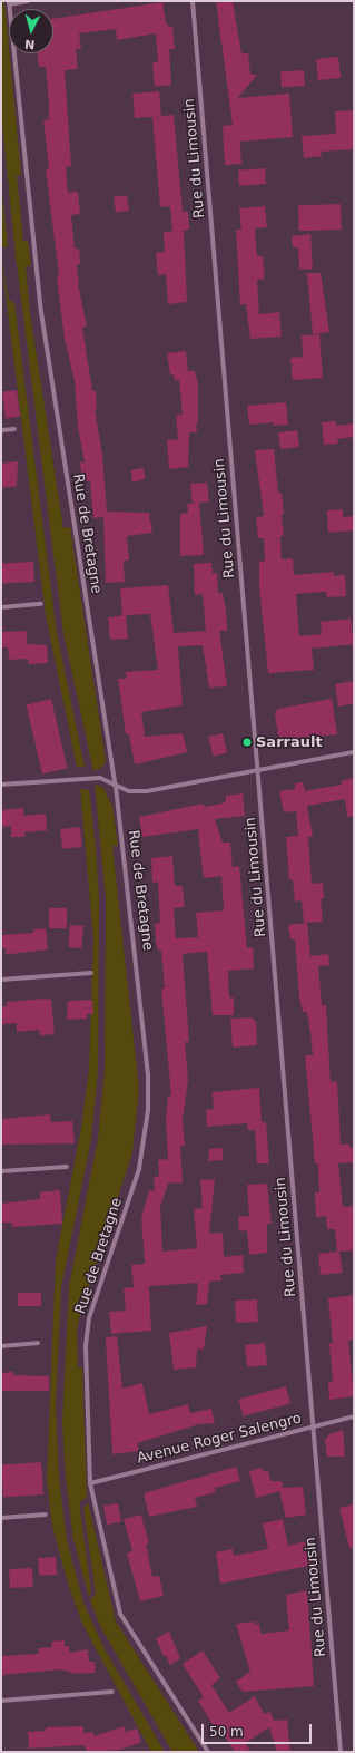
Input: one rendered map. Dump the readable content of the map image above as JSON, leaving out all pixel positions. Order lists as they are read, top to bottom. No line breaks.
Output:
{"streets":{"street":["Rue du Limousin","Rue de Bretagne","Avenue Roger Salengro"]},"crossings":[["Rue du Limousin","Avenue Roger Salengro"],["Rue de Bretagne","Avenue Roger Salengro"]],"places":["Sarrault"],"scale_bar":"50 m","north":"bottom"}
